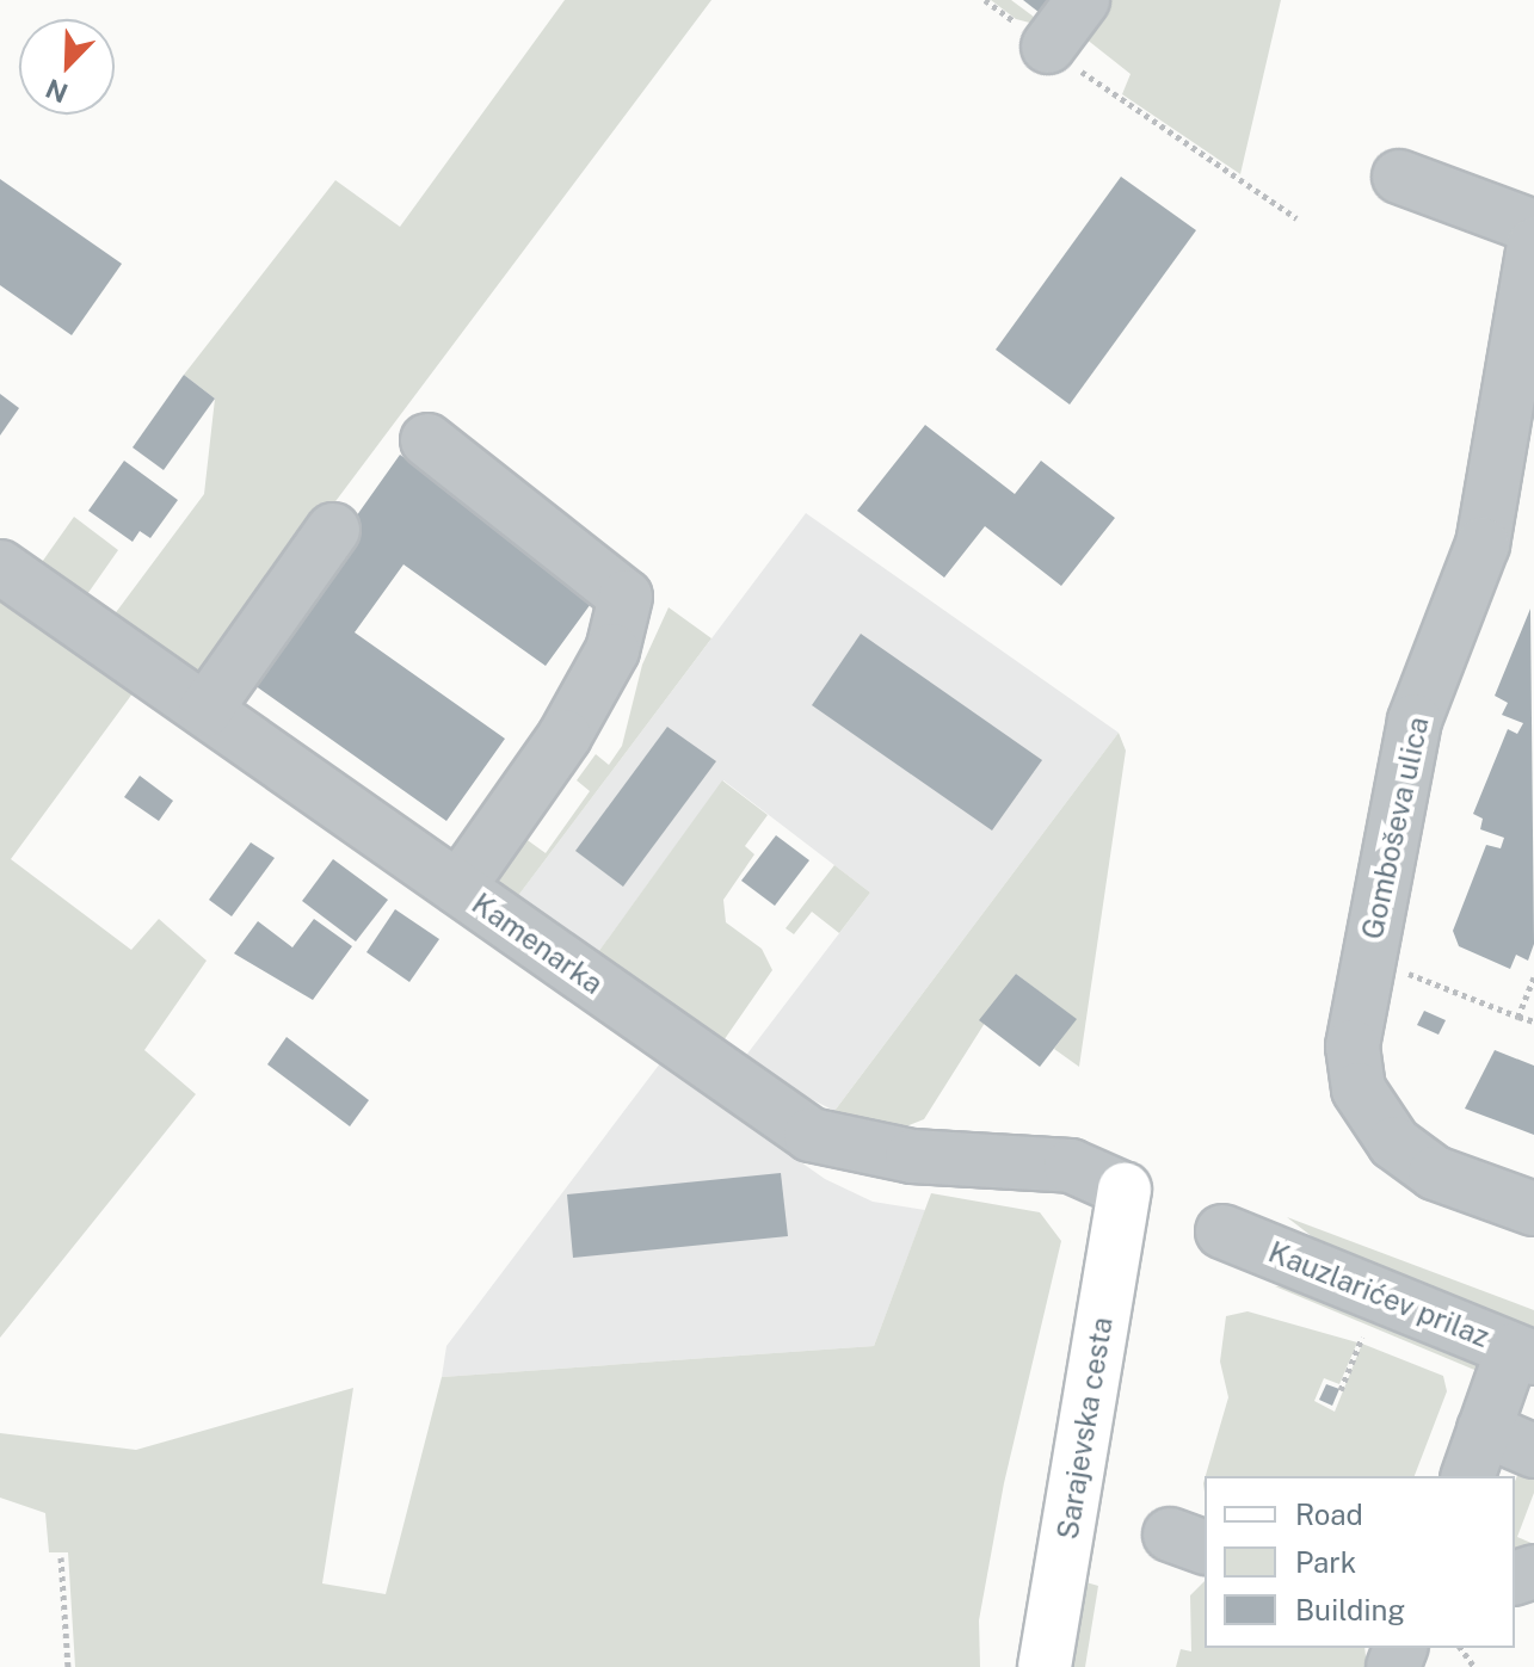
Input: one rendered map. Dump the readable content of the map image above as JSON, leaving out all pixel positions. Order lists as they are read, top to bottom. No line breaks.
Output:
{"streets":{"main road":["Sarajevska cesta"],"street":["Gomboševa ulica","Kamenarka","Kauzlarićev prilaz"]},"crossings":[["Kamenarka","Sarajevska cesta"]],"legend":["Road","Park","Building"],"north":"bottom left"}
